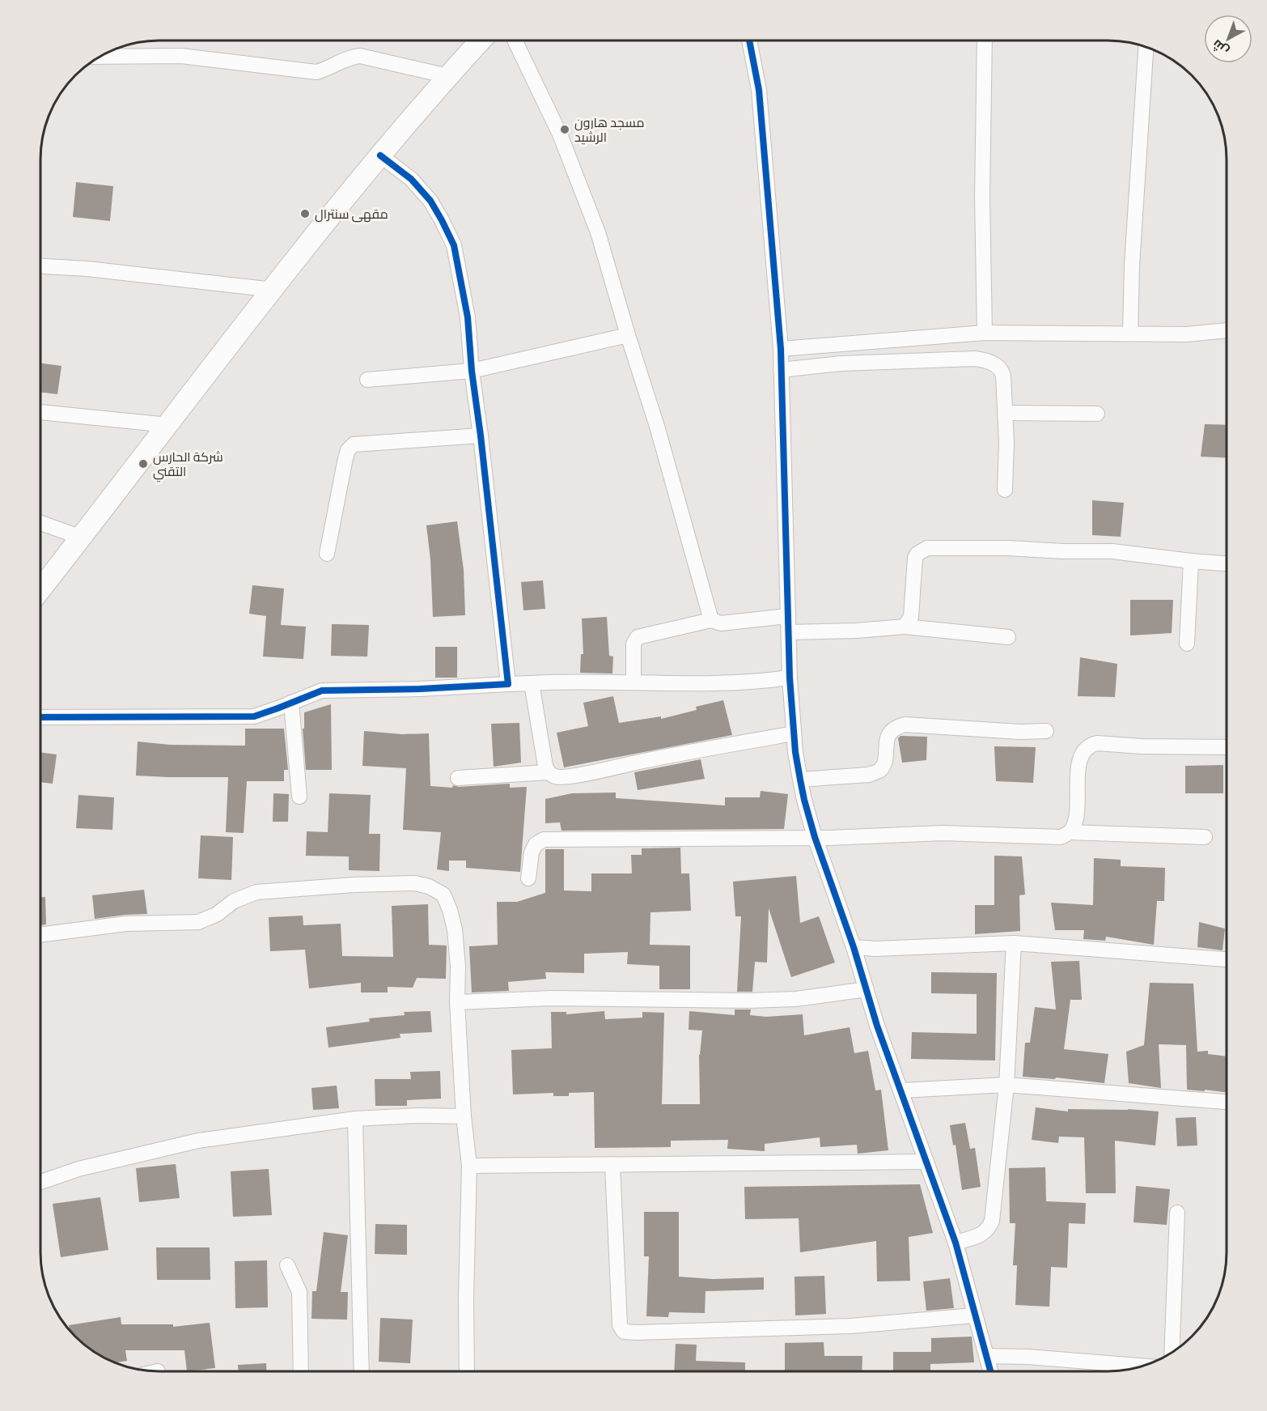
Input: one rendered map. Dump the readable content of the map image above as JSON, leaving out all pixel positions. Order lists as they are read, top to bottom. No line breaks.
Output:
{"places":["مسجد هارون الرشيد","مقهى سنترال","شركة الحارس التقني"],"north":"bottom left"}
